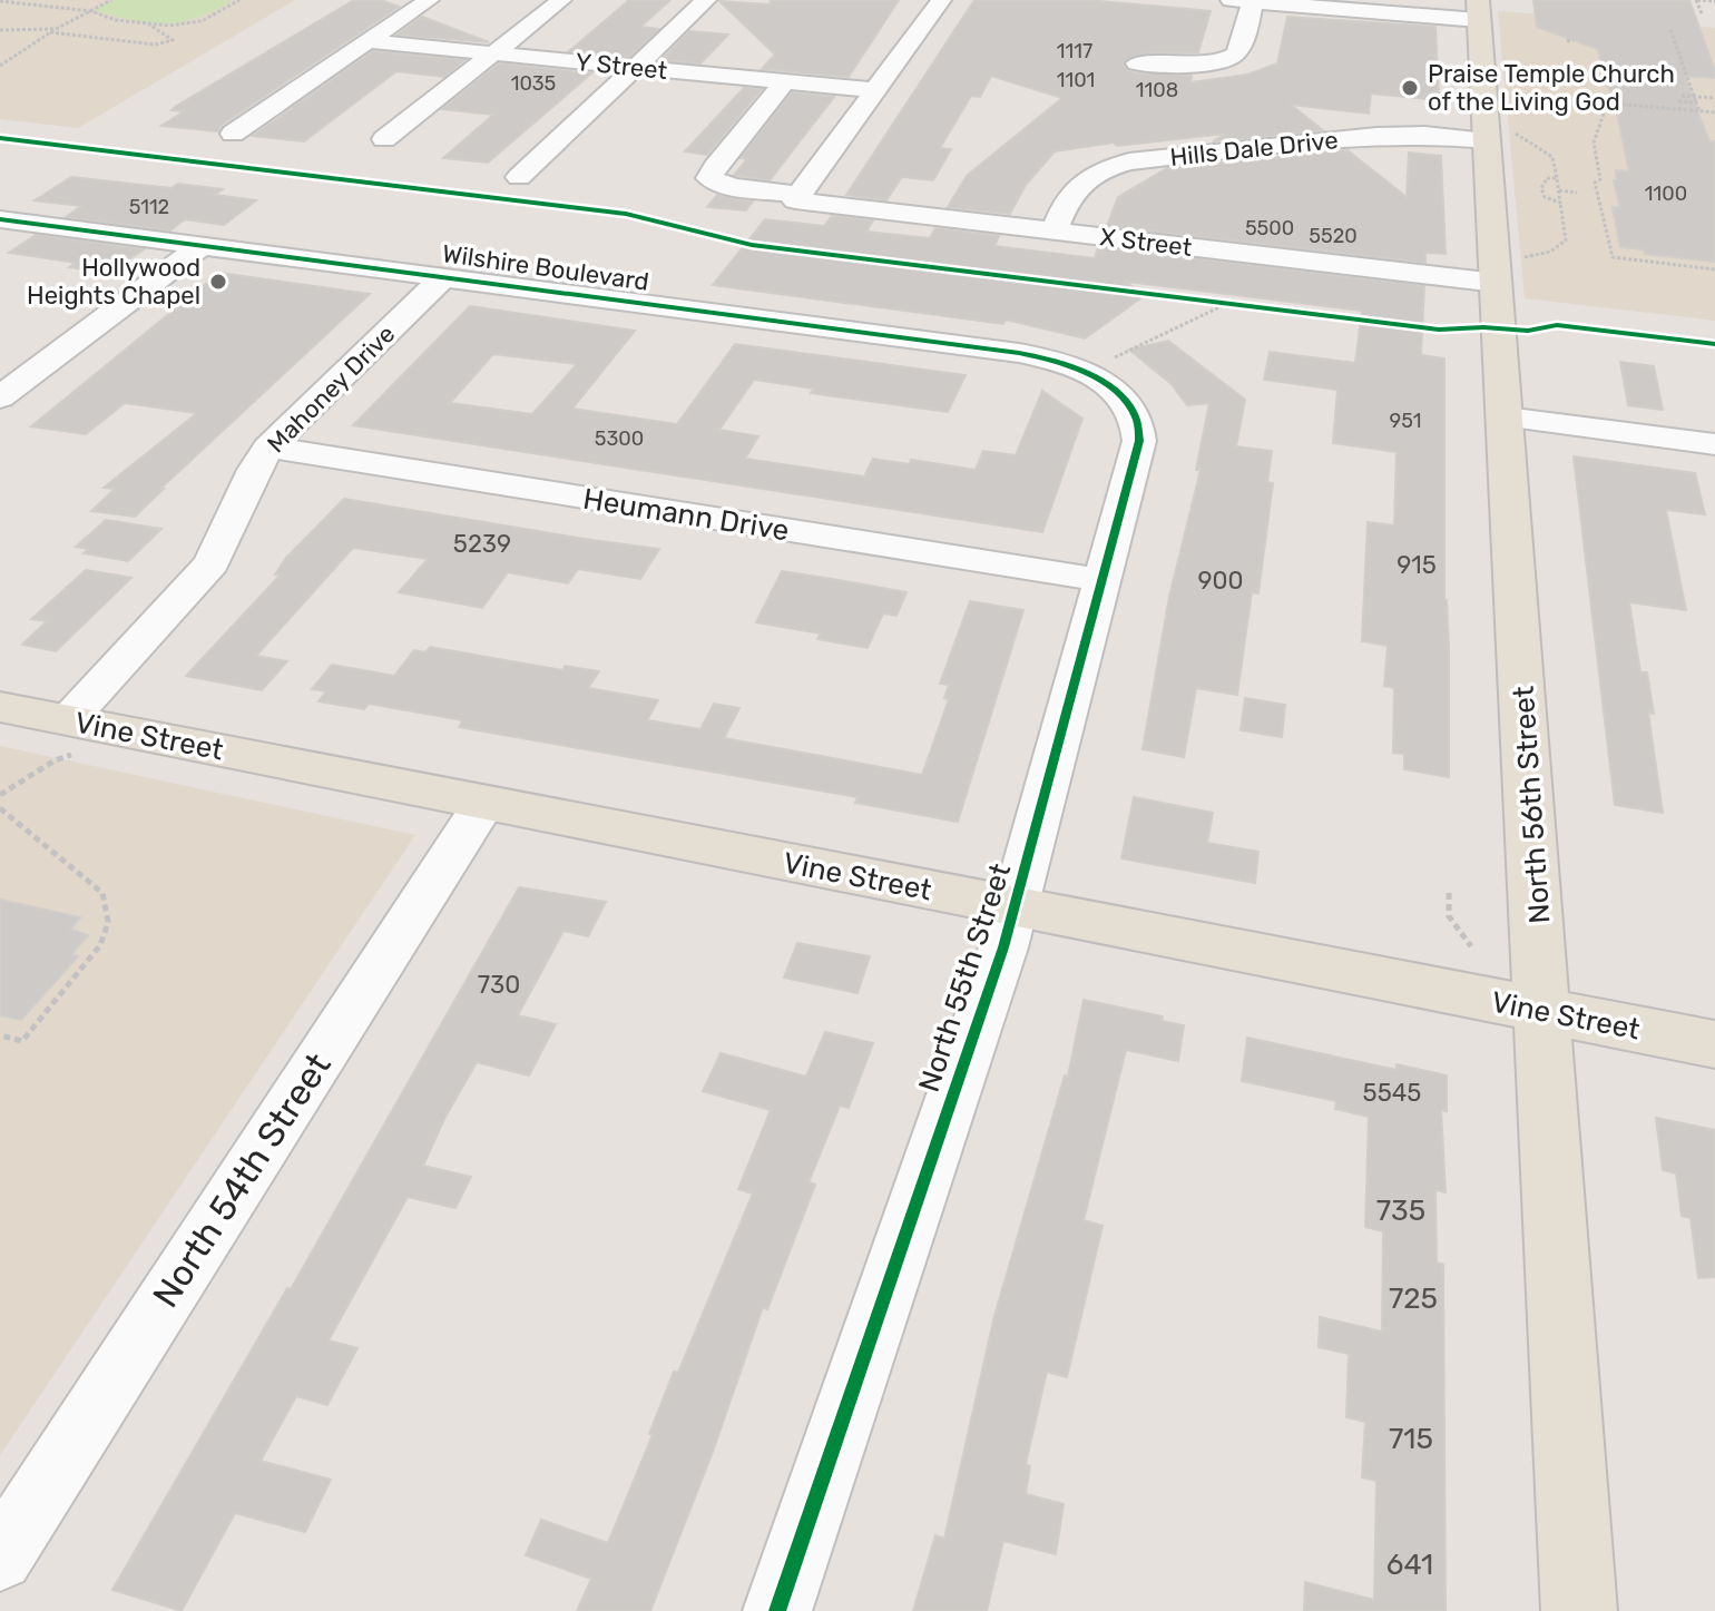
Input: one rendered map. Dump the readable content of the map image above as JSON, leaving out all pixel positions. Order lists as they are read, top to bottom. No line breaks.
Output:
{"streets":{"main road":["Vine Street","North 56th Street"],"street":["Y Street","Hills Dale Drive","X Street","Wilshire Boulevard","Mahoney Drive","Heumann Drive","North 55th Street","North 54th Street"]},"crossings":[["Y Street","X Street"],["Hills Dale Drive","X Street"],["Hills Dale Drive","North 56th Street"],["X Street","North 56th Street"],["Wilshire Boulevard","Mahoney Drive"],["Wilshire Boulevard","North 55th Street"],["Mahoney Drive","Heumann Drive"],["Mahoney Drive","Vine Street"],["Heumann Drive","North 55th Street"],["Vine Street","North 56th Street"],["Vine Street","North 55th Street"],["Vine Street","North 54th Street"]],"places":["Praise Temple Church of the Living God","Hollywood Heights Chapel"],"house_numbers":["1117","1101","1035","1108","1100","5112","5500","5520","951","5300","5239","915","900","730","5545","735","725","715","641"]}
